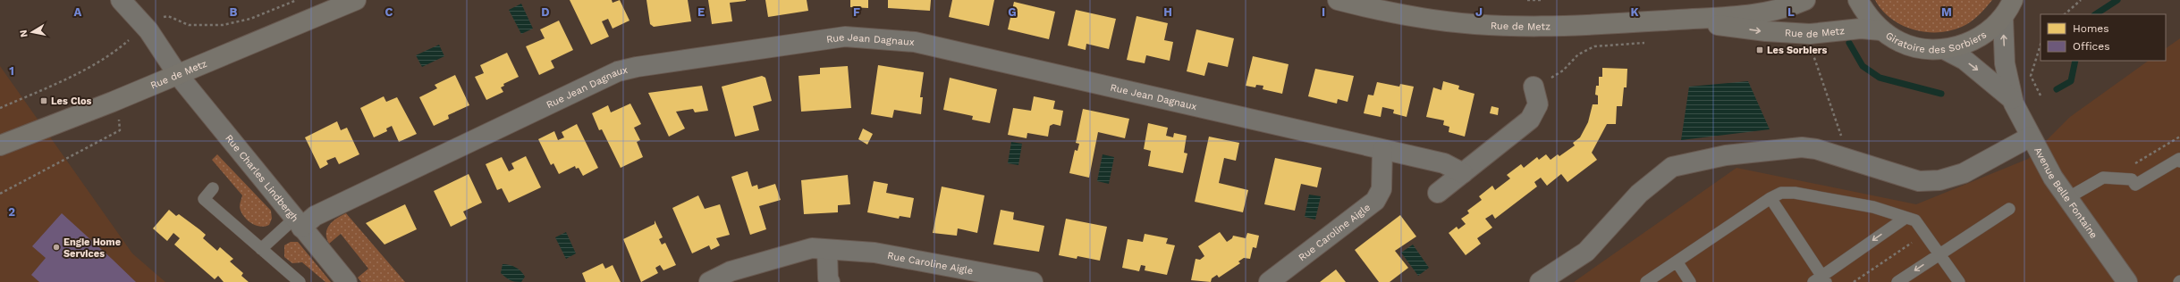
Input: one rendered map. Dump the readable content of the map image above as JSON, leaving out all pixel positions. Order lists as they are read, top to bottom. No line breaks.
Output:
{"streets":{"main road":["Rue de Metz","Giratoire des Sorbiers"],"street":["Rue Jean Dagnaux","Rue Charles Lindbergh","Avenue Belle Fontaine","Rue Caroline Aigle"]},"crossings":[["Rue de Metz","Giratoire des Sorbiers"],["Rue de Metz","Rue Charles Lindbergh"],["Giratoire des Sorbiers","Avenue Belle Fontaine"],["Rue Jean Dagnaux","Rue Charles Lindbergh"],["Rue Jean Dagnaux","Rue Caroline Aigle"]],"places":{"transit":["Les Sorbiers","Les Clos"],"other":["Engie Home Services"]},"legend":["Homes","Offices"],"north":"left","grid":{"columns":["A","B","C","D","E","F","G","H","I","J","K","L","M"],"rows":["1","2"]}}
